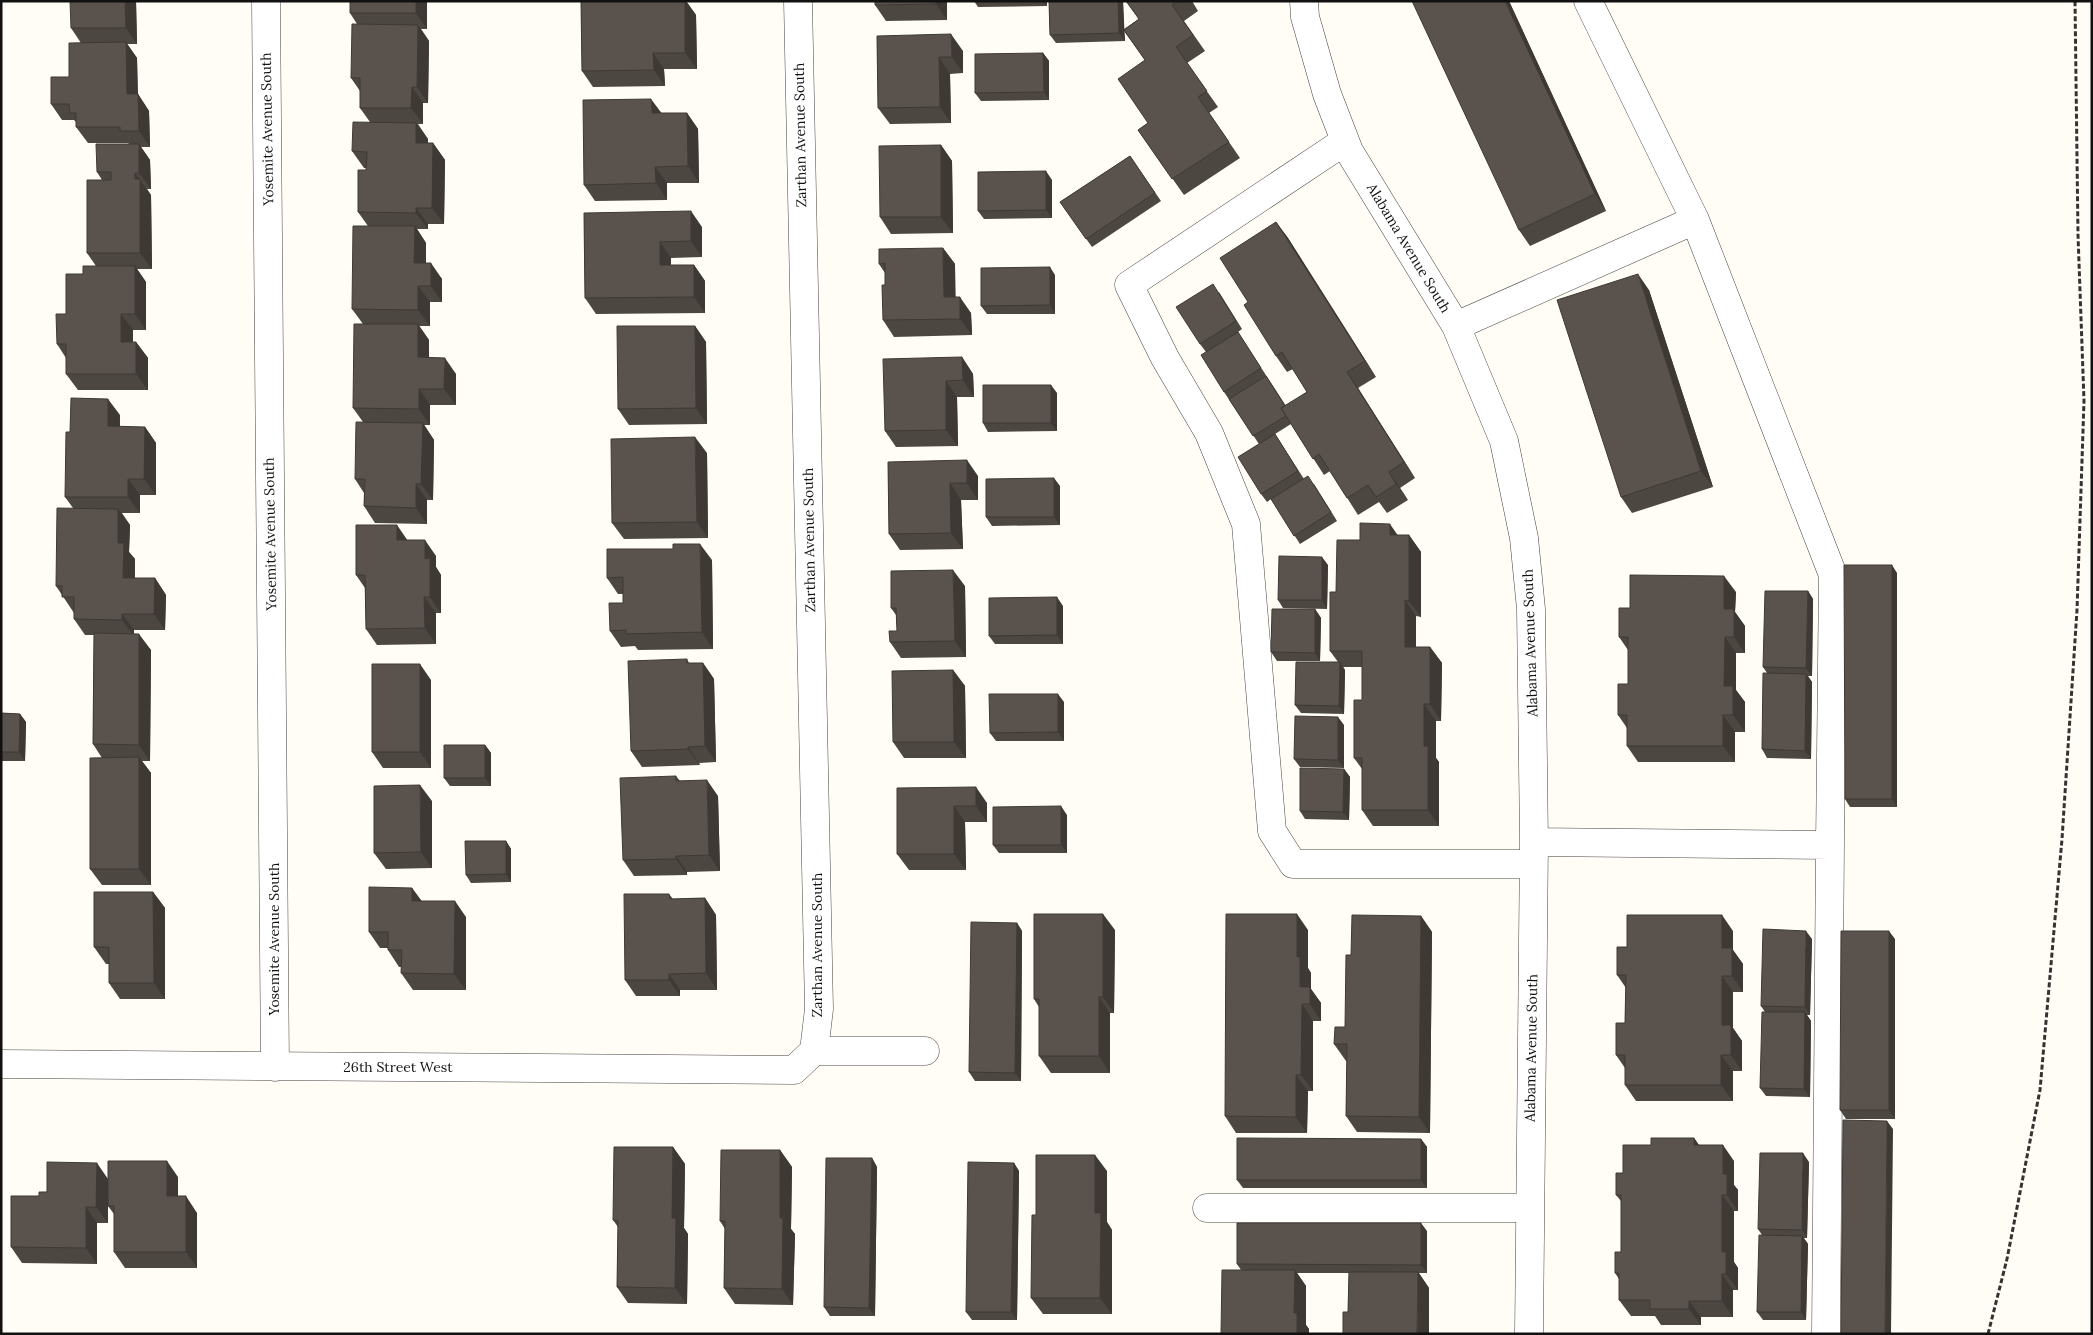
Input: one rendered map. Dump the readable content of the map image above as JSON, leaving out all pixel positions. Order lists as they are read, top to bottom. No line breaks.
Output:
{"streets":{"street":["Yosemite Avenue South","Zarthan Avenue South","Alabama Avenue South","26th Street West"]},"crossings":[["Yosemite Avenue South","26th Street West"],["Zarthan Avenue South","26th Street West"]]}
